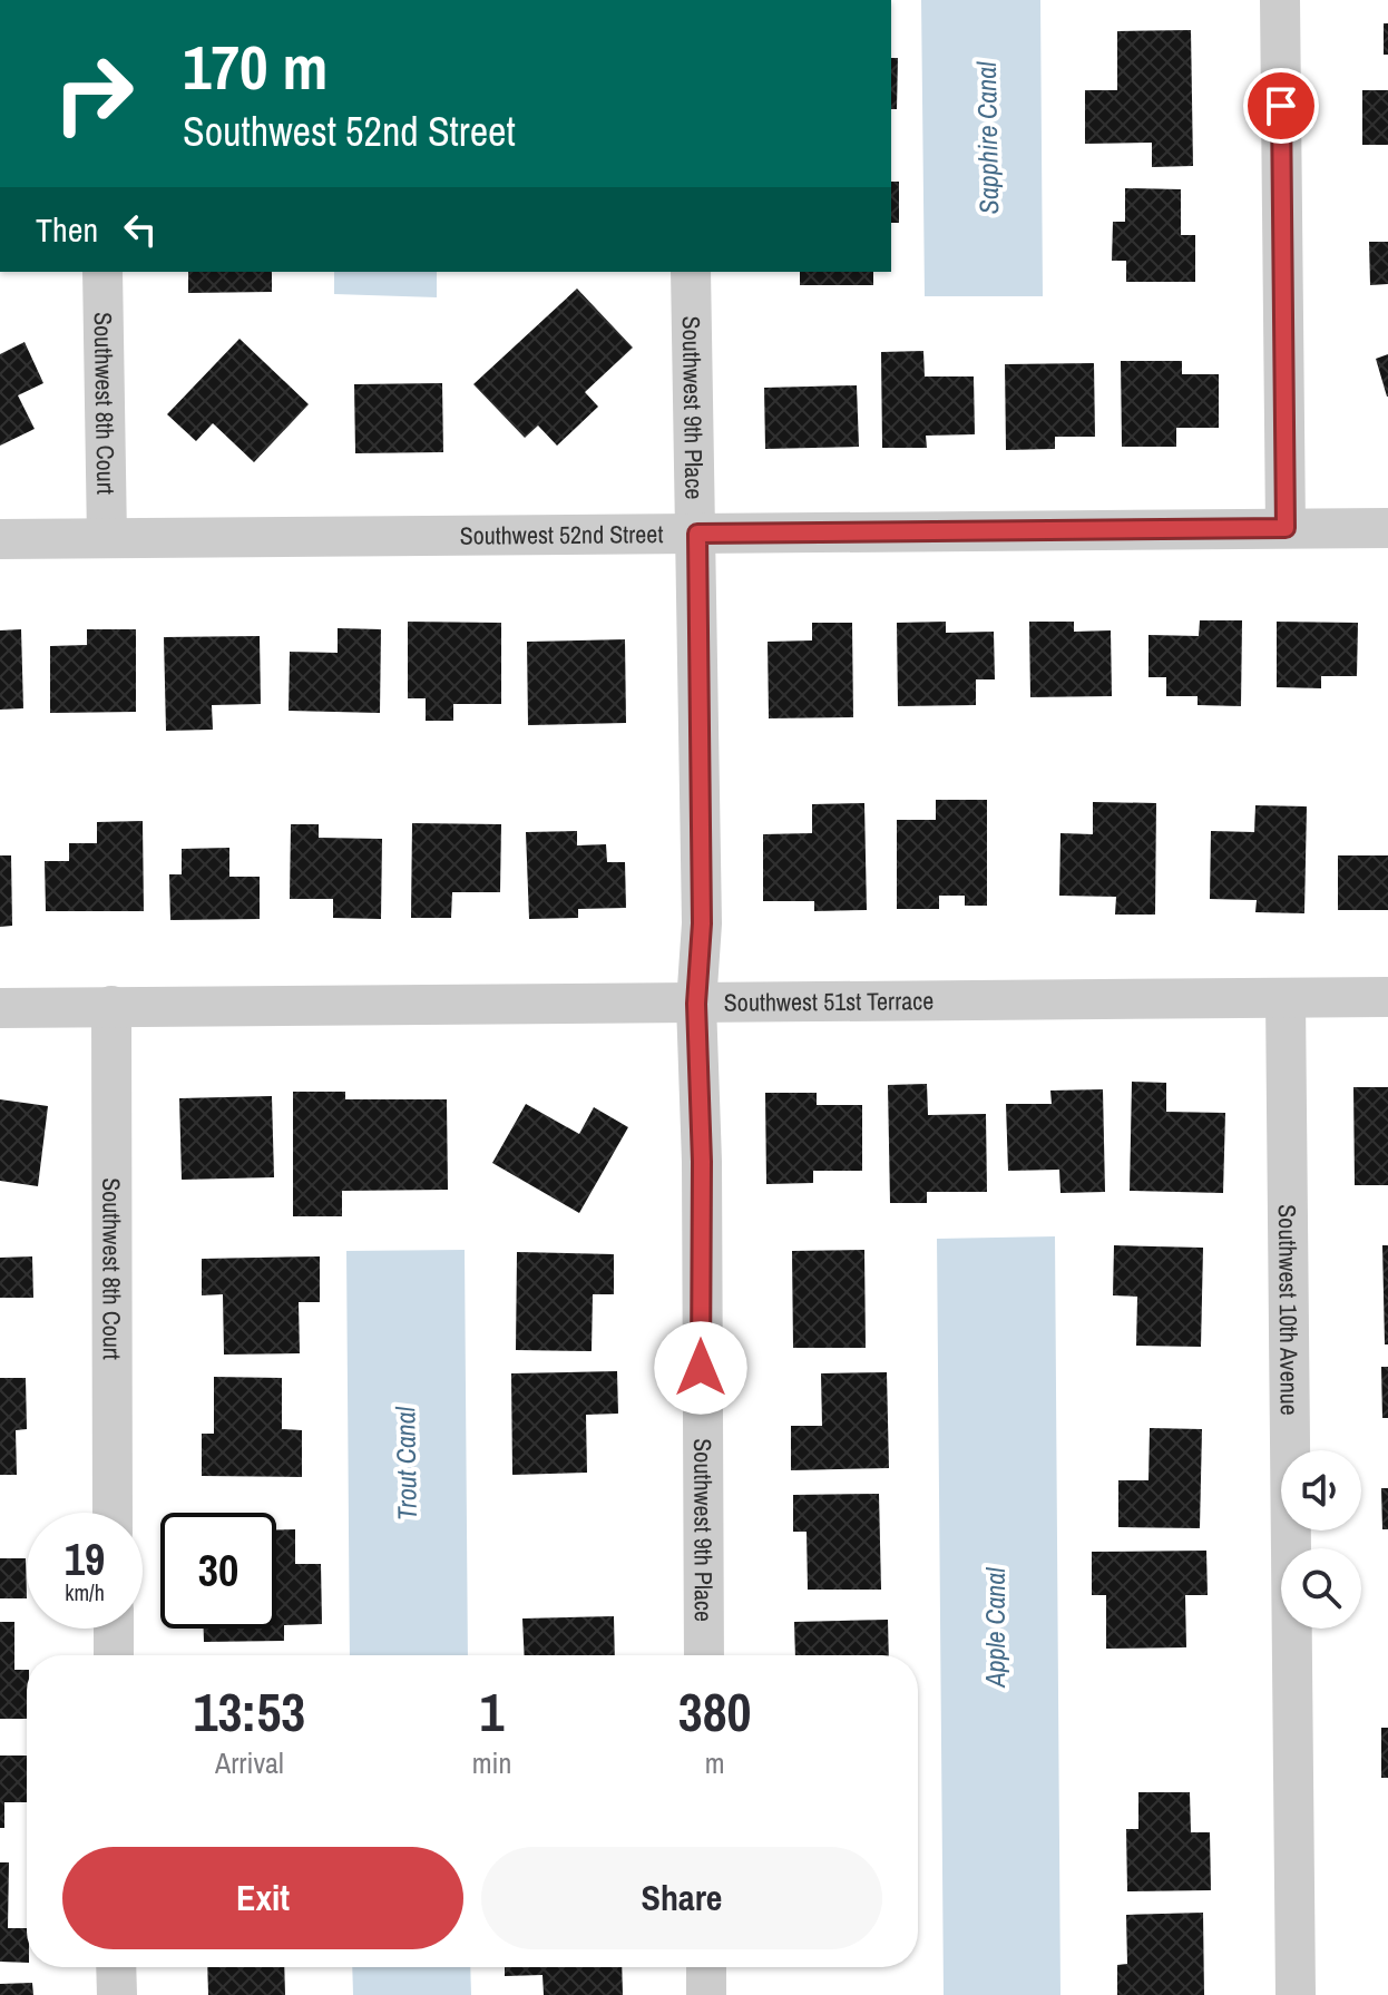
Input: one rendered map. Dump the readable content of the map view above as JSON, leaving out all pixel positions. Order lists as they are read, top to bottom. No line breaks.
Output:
{"streets":{"street":["Southwest 8th Court","Southwest 9th Place","Southwest 52nd Street","Southwest 51st Terrace","Southwest 10th Avenue"]},"crossings":[["Southwest 8th Court","Southwest 52nd Street"],["Southwest 8th Court","Southwest 51st Terrace"],["Southwest 9th Place","Southwest 52nd Street"],["Southwest 9th Place","Southwest 51st Terrace"],["Southwest 51st Terrace","Southwest 10th Avenue"]],"water":["Sapphire Canal","Trout Canal","Apple Canal"],"page":{"turn":["170 m","Southwest 52nd Street"],"then":"Then","speed":"19 km/h","limit":"30","eta":["13:53","Arrival","1","min","380","m"],"buttons":["Exit","Share"]}}
